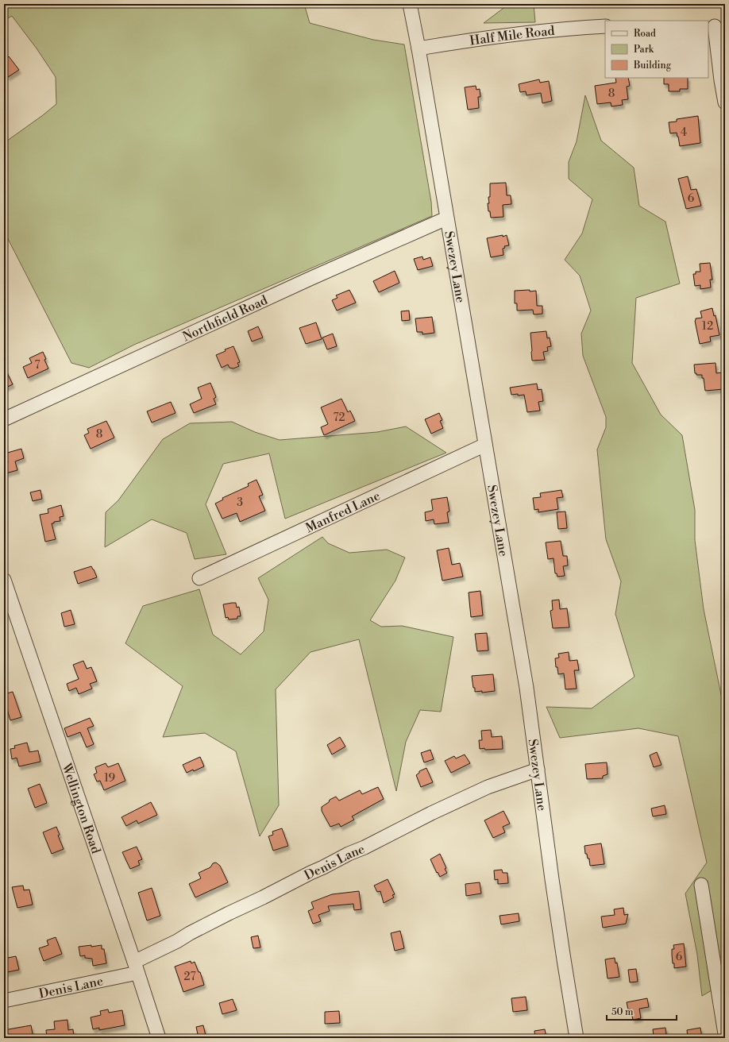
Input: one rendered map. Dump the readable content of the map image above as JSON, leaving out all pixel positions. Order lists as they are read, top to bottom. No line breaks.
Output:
{"streets":{"street":["Half Mile Road","Swezey Lane","Northfield Road","Manfred Lane","Wellington Road","Denis Lane"]},"crossings":[["Half Mile Road","Swezey Lane"],["Swezey Lane","Northfield Road"],["Swezey Lane","Manfred Lane"],["Swezey Lane","Denis Lane"],["Wellington Road","Denis Lane"]],"house_numbers":["8","4","6","12","7","72","8","3","19","6","27"],"legend":["Road","Park","Building"],"scale_bar":"50 m"}
